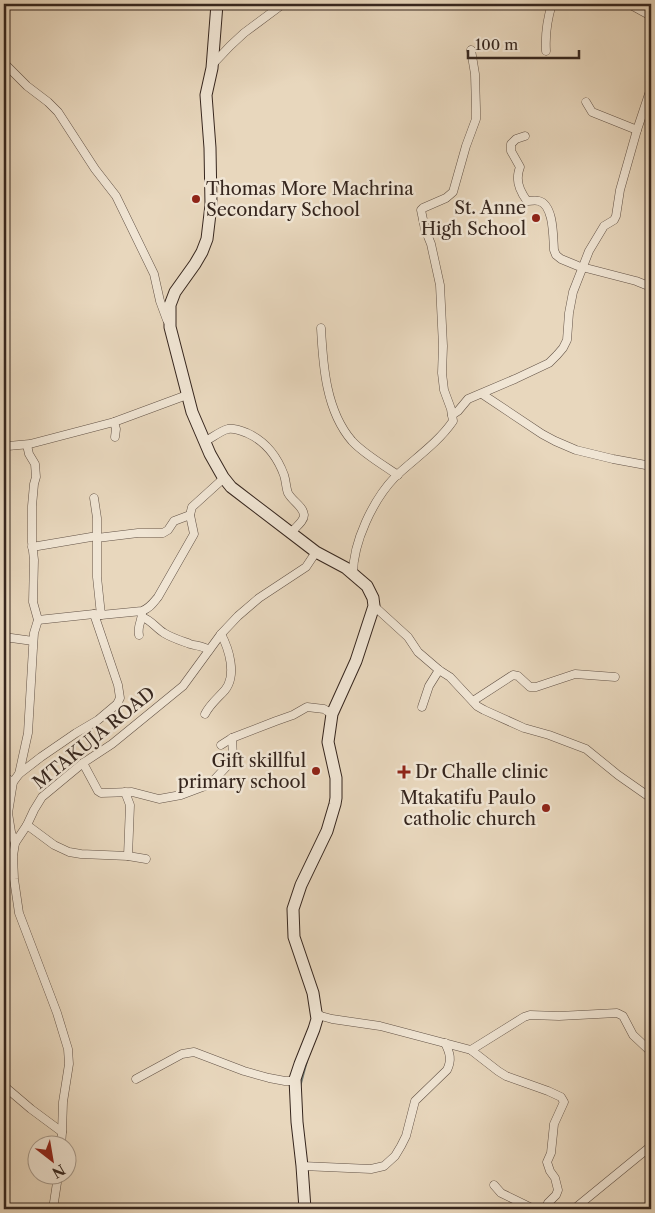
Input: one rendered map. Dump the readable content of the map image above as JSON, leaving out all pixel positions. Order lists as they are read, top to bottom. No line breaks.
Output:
{"streets":{"street":["MTAKUJA ROAD"]},"places":{"other":["Thomas More Machrina Secondary School","St. Anne High School","Gift skillful primary school","Mtakatifu Paulo catholic church"],"health":["Dr Challe clinic"]},"scale_bar":"100 m","north":"bottom right"}
